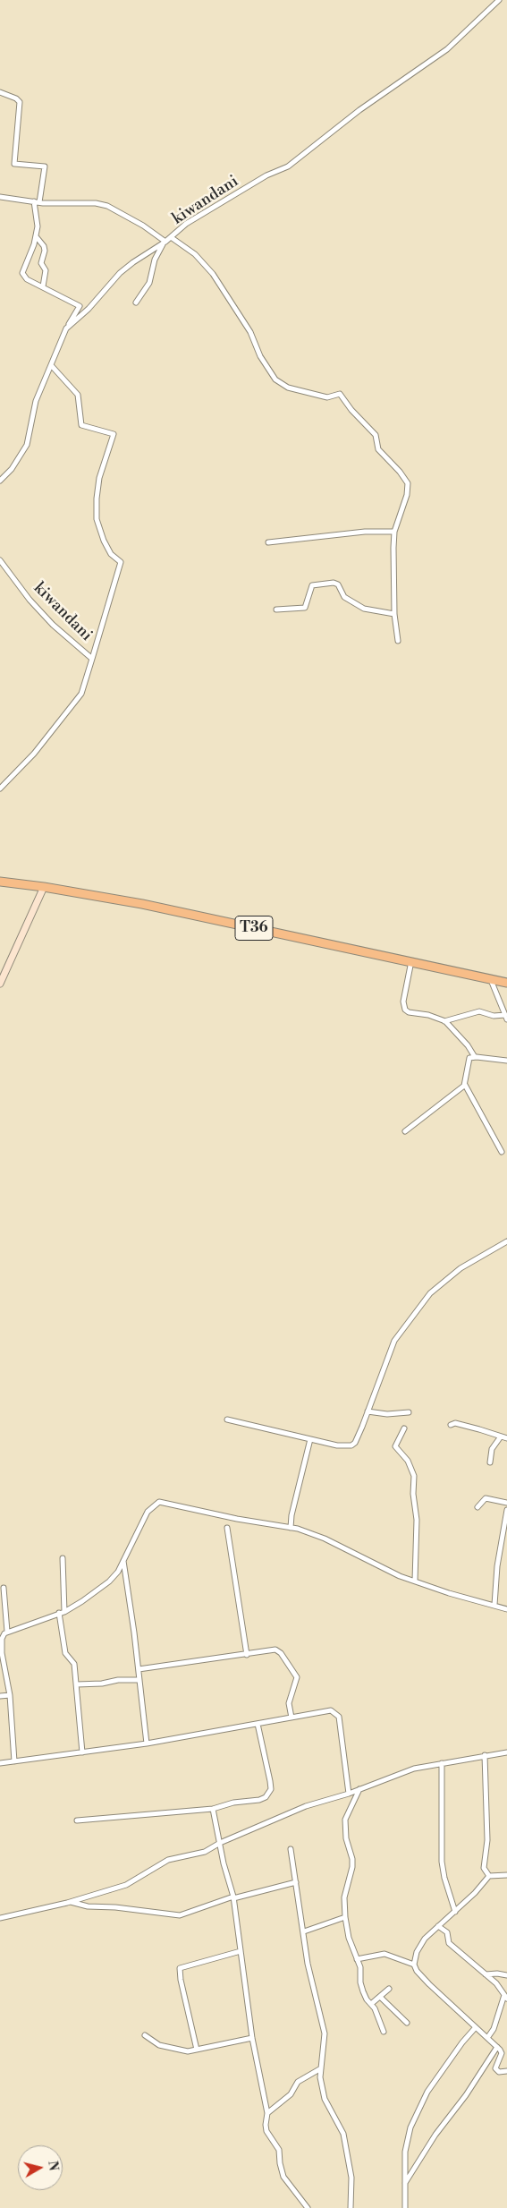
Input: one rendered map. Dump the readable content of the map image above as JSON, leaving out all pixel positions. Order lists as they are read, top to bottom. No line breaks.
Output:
{"streets":{"highway":["T36"],"street":["kiwandani"]},"north":"right"}
